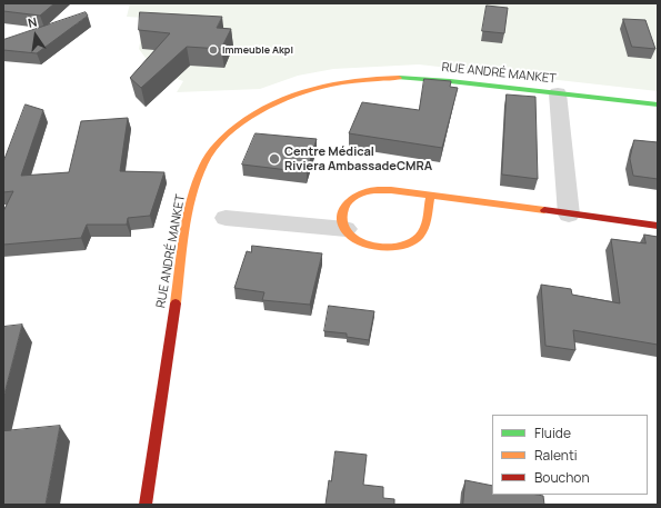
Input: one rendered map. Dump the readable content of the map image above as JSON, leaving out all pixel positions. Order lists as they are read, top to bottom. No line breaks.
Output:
{"streets":{"street":["RUE ANDRÉ MANKET"]},"places":["Immeuble Akpi","Centre Médical Riviera AmbassadeCMRA"],"legend":["Fluide","Ralenti","Bouchon"],"north":"top"}
